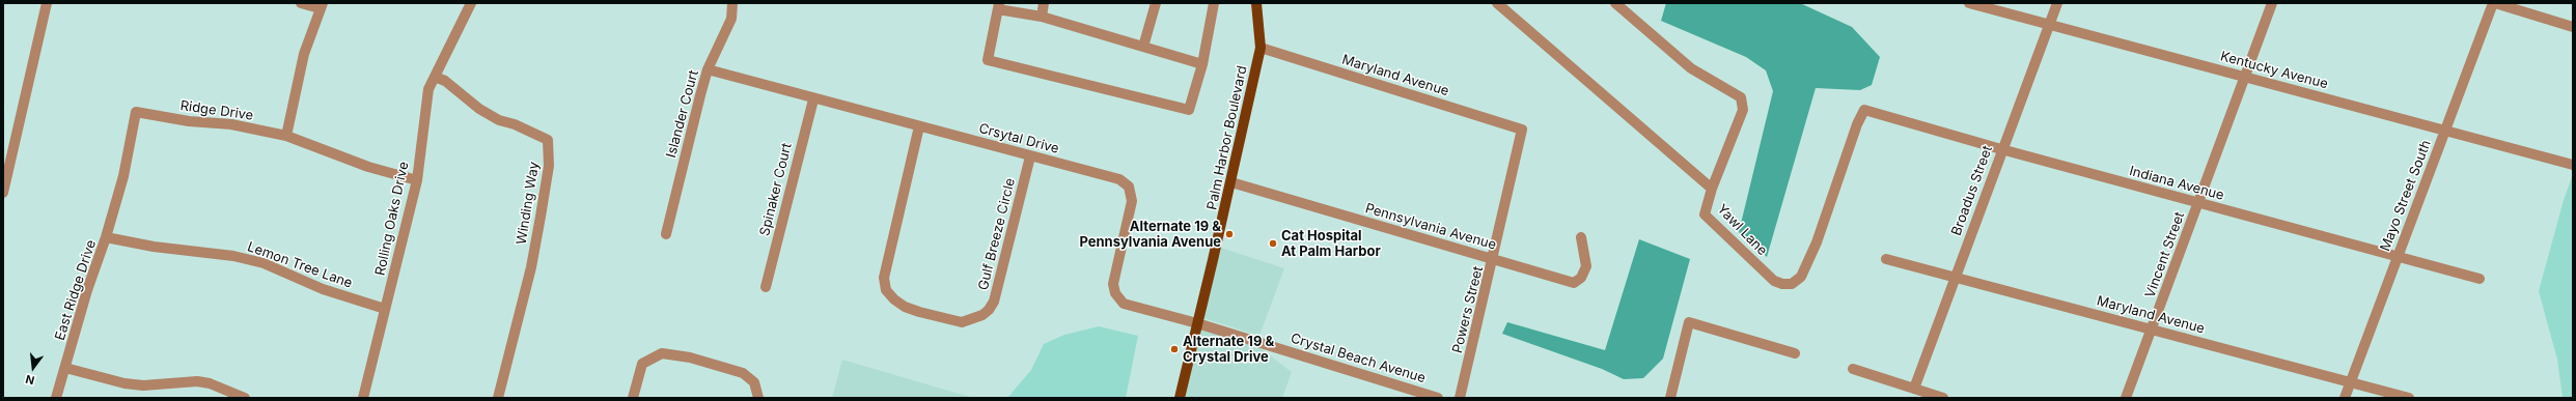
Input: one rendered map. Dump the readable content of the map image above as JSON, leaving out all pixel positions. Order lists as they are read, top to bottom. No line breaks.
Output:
{"streets":{"main road":["Palm Harbor Boulevard"],"street":["Kentucky Avenue","Maryland Avenue","Ridge Drive","Islander Court","Crsytal Drive","Indiana Avenue","Spinaker Court","Broadus Street","Mayo Street South","Winding Way","Rolling Oaks Drive","Pennsylvania Avenue","Yawl Lane","Gulf Breeze Circle","Vincent Street","Lemon Tree Lane","East Ridge Drive","Powers Street","Crystal Beach Avenue"]},"crossings":[["Kentucky Avenue","Broadus Street"],["Kentucky Avenue","Mayo Street South"],["Kentucky Avenue","Vincent Street"],["Maryland Avenue","Palm Harbor Boulevard"],["Maryland Avenue","Broadus Street"],["Maryland Avenue","Mayo Street South"],["Maryland Avenue","Vincent Street"],["Maryland Avenue","Powers Street"],["Ridge Drive","Rolling Oaks Drive"],["Ridge Drive","Lemon Tree Lane"],["Ridge Drive","East Ridge Drive"],["Islander Court","Crsytal Drive"],["Palm Harbor Boulevard","Crsytal Drive"],["Palm Harbor Boulevard","Pennsylvania Avenue"],["Palm Harbor Boulevard","Crystal Beach Avenue"],["Crsytal Drive","Spinaker Court"],["Crsytal Drive","Gulf Breeze Circle"],["Crsytal Drive","Crystal Beach Avenue"],["Indiana Avenue","Broadus Street"],["Indiana Avenue","Mayo Street South"],["Indiana Avenue","Yawl Lane"],["Indiana Avenue","Vincent Street"],["Winding Way","Rolling Oaks Drive"],["Rolling Oaks Drive","Lemon Tree Lane"],["Pennsylvania Avenue","Powers Street"],["Lemon Tree Lane","East Ridge Drive"]],"places":["Alternate 19 & Pennsylvania Avenue","Cat Hospital At Palm Harbor","Alternate 19 & Crystal Drive"],"north":"bottom"}
